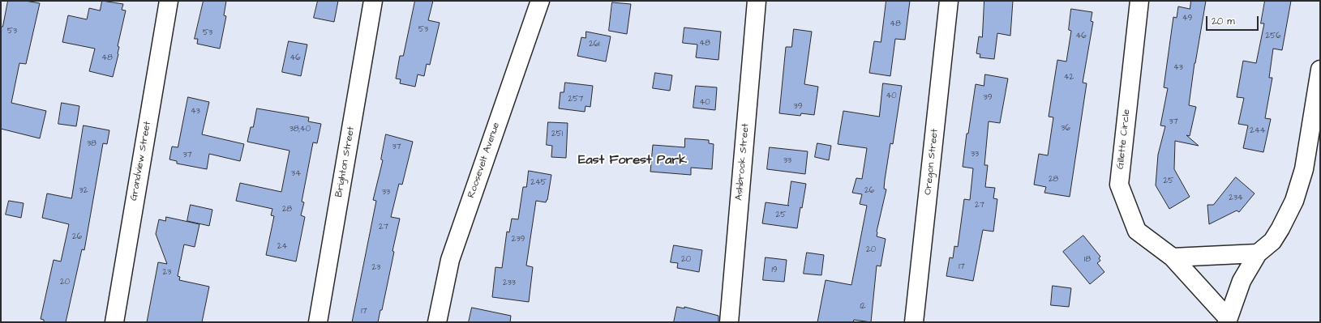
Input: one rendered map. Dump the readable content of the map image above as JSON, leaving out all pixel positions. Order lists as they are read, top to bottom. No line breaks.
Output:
{"streets":{"street":["Gillette Circle","Roosevelt Avenue","Grandview Street","Brighton Street","Ashbrook Street","Oregon Street"]},"districts":["East Forest Park"],"house_numbers":["49","48","53","53","53","46","256","48","261","48","46","43","42","40","39","257","40","39","43","37","36","38;40","244","251","38","37","33","37","33","34","28","25","245","32","26","33","234","27","28","25","27","26","239","24","20","20","18","17","23","19","23","20","233","12","17"],"scale_bar":"20 m"}
